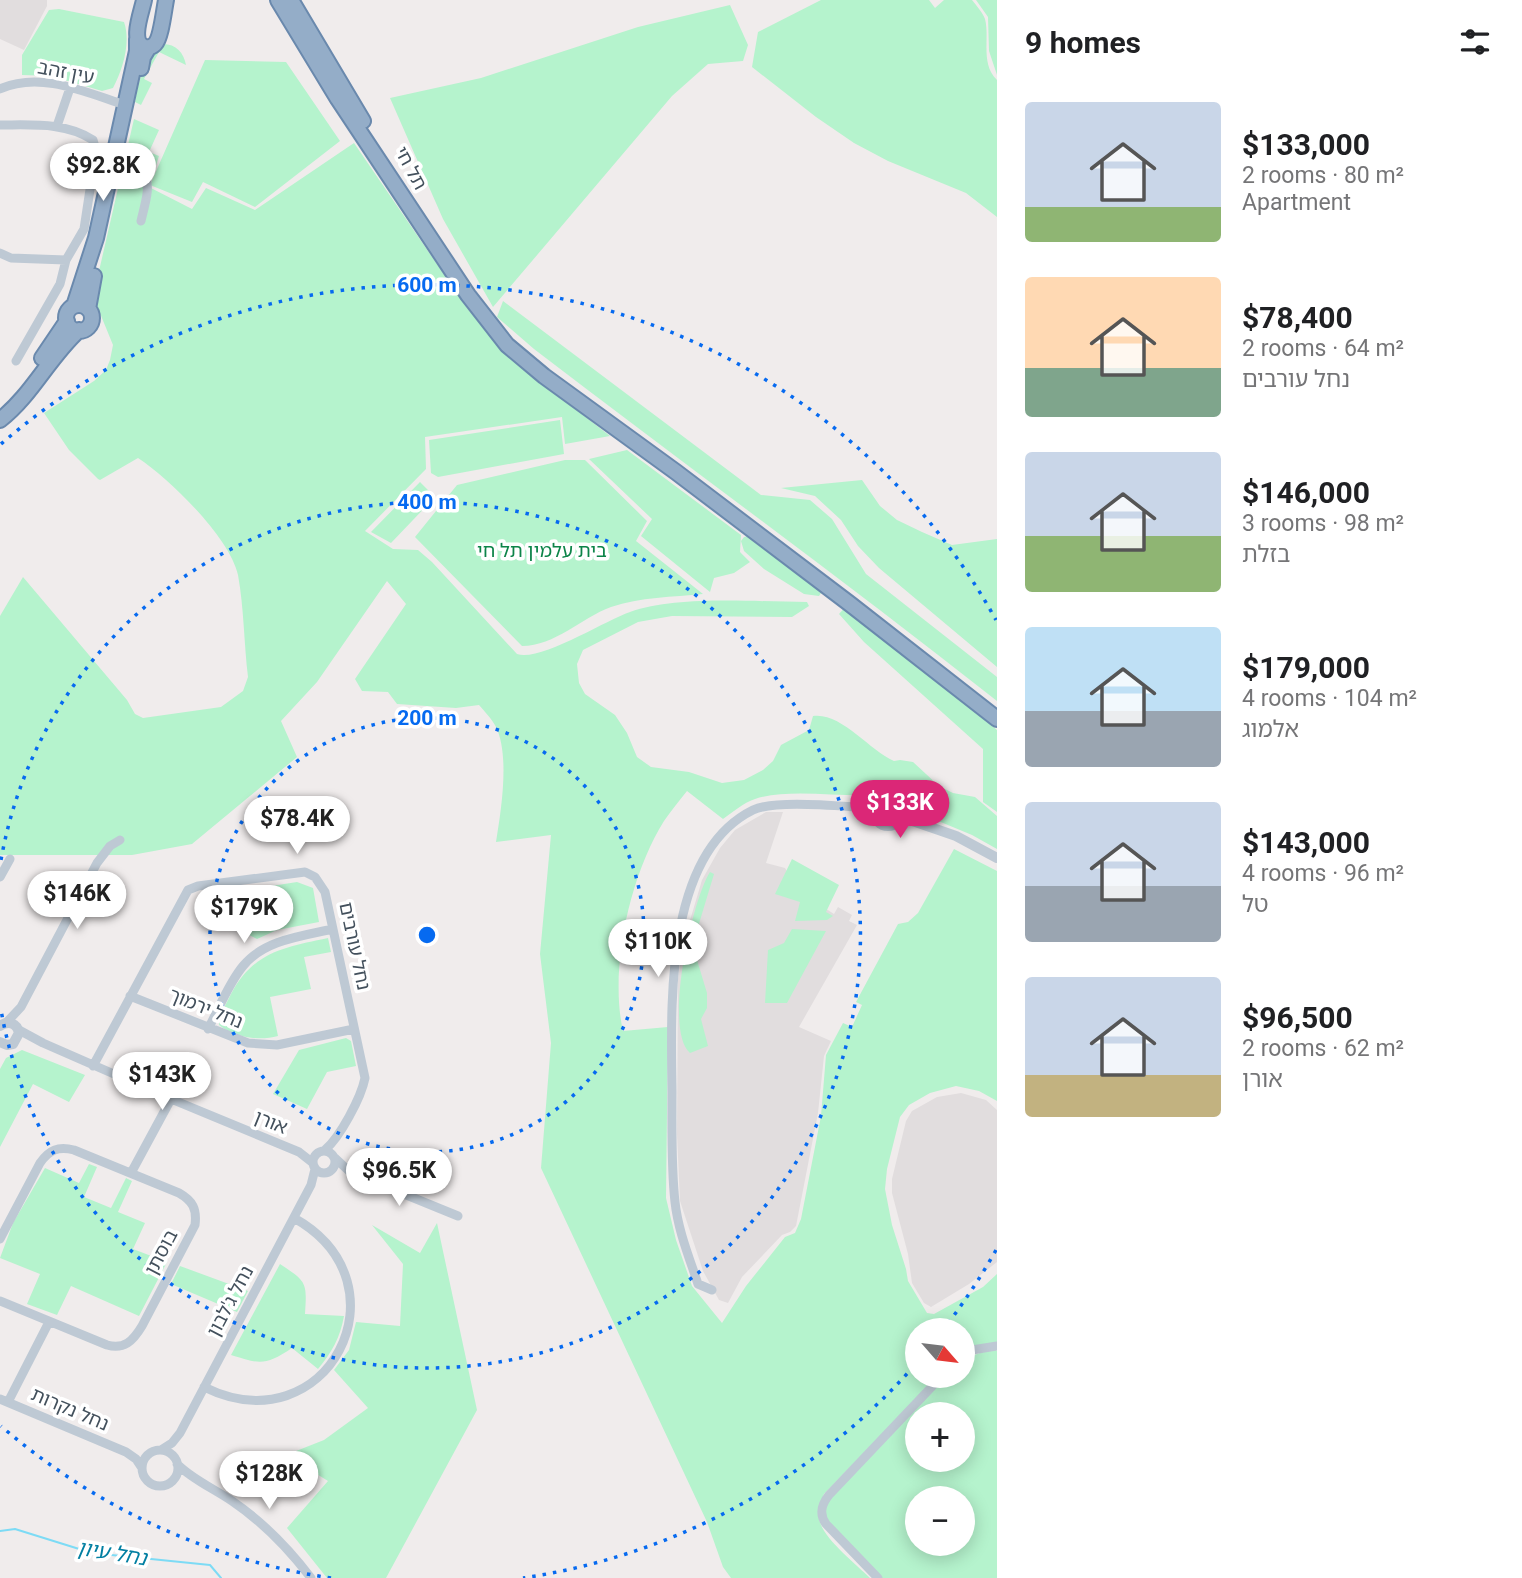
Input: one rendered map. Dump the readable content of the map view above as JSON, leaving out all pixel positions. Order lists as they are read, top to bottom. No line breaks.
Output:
{"streets":{"highway":["תל חי"],"street":["עין זהב","נחל עורבים","נחל ירמוך","אורן","בוסתן","נחל ג'לבון","נחל נקרות"]},"crossings":[["נחל עורבים","נחל ירמוך"],["נחל עורבים","אורן"],["נחל עורבים","נחל ג'לבון"],["אורן","נחל ג'לבון"],["נחל ג'לבון","נחל נקרות"]],"water":["נחל עיון"],"parks":["בית עלמין תל חי"],"north":"bottom right","page":{"heading":"9 homes","list":[{"name":"$133,000","note":"2 rooms · 80 m² · Apartment"},{"name":"$78,400","note":"2 rooms · 64 m² · נחל עורבים"},{"name":"$146,000","note":"3 rooms · 98 m² · בזלת"},{"name":"$179,000","note":"4 rooms · 104 m² · אלמוג"},{"name":"$143,000","note":"4 rooms · 96 m² · טל"},{"name":"$96,500","note":"2 rooms · 62 m² · אורן"}],"price":["$92.8K","$133K","$78.4K","$146K","$179K","$110K","$143K","$96.5K","$128K"],"map_buttons":["+","−"]},"rings":["600 m","400 m","200 m"]}
